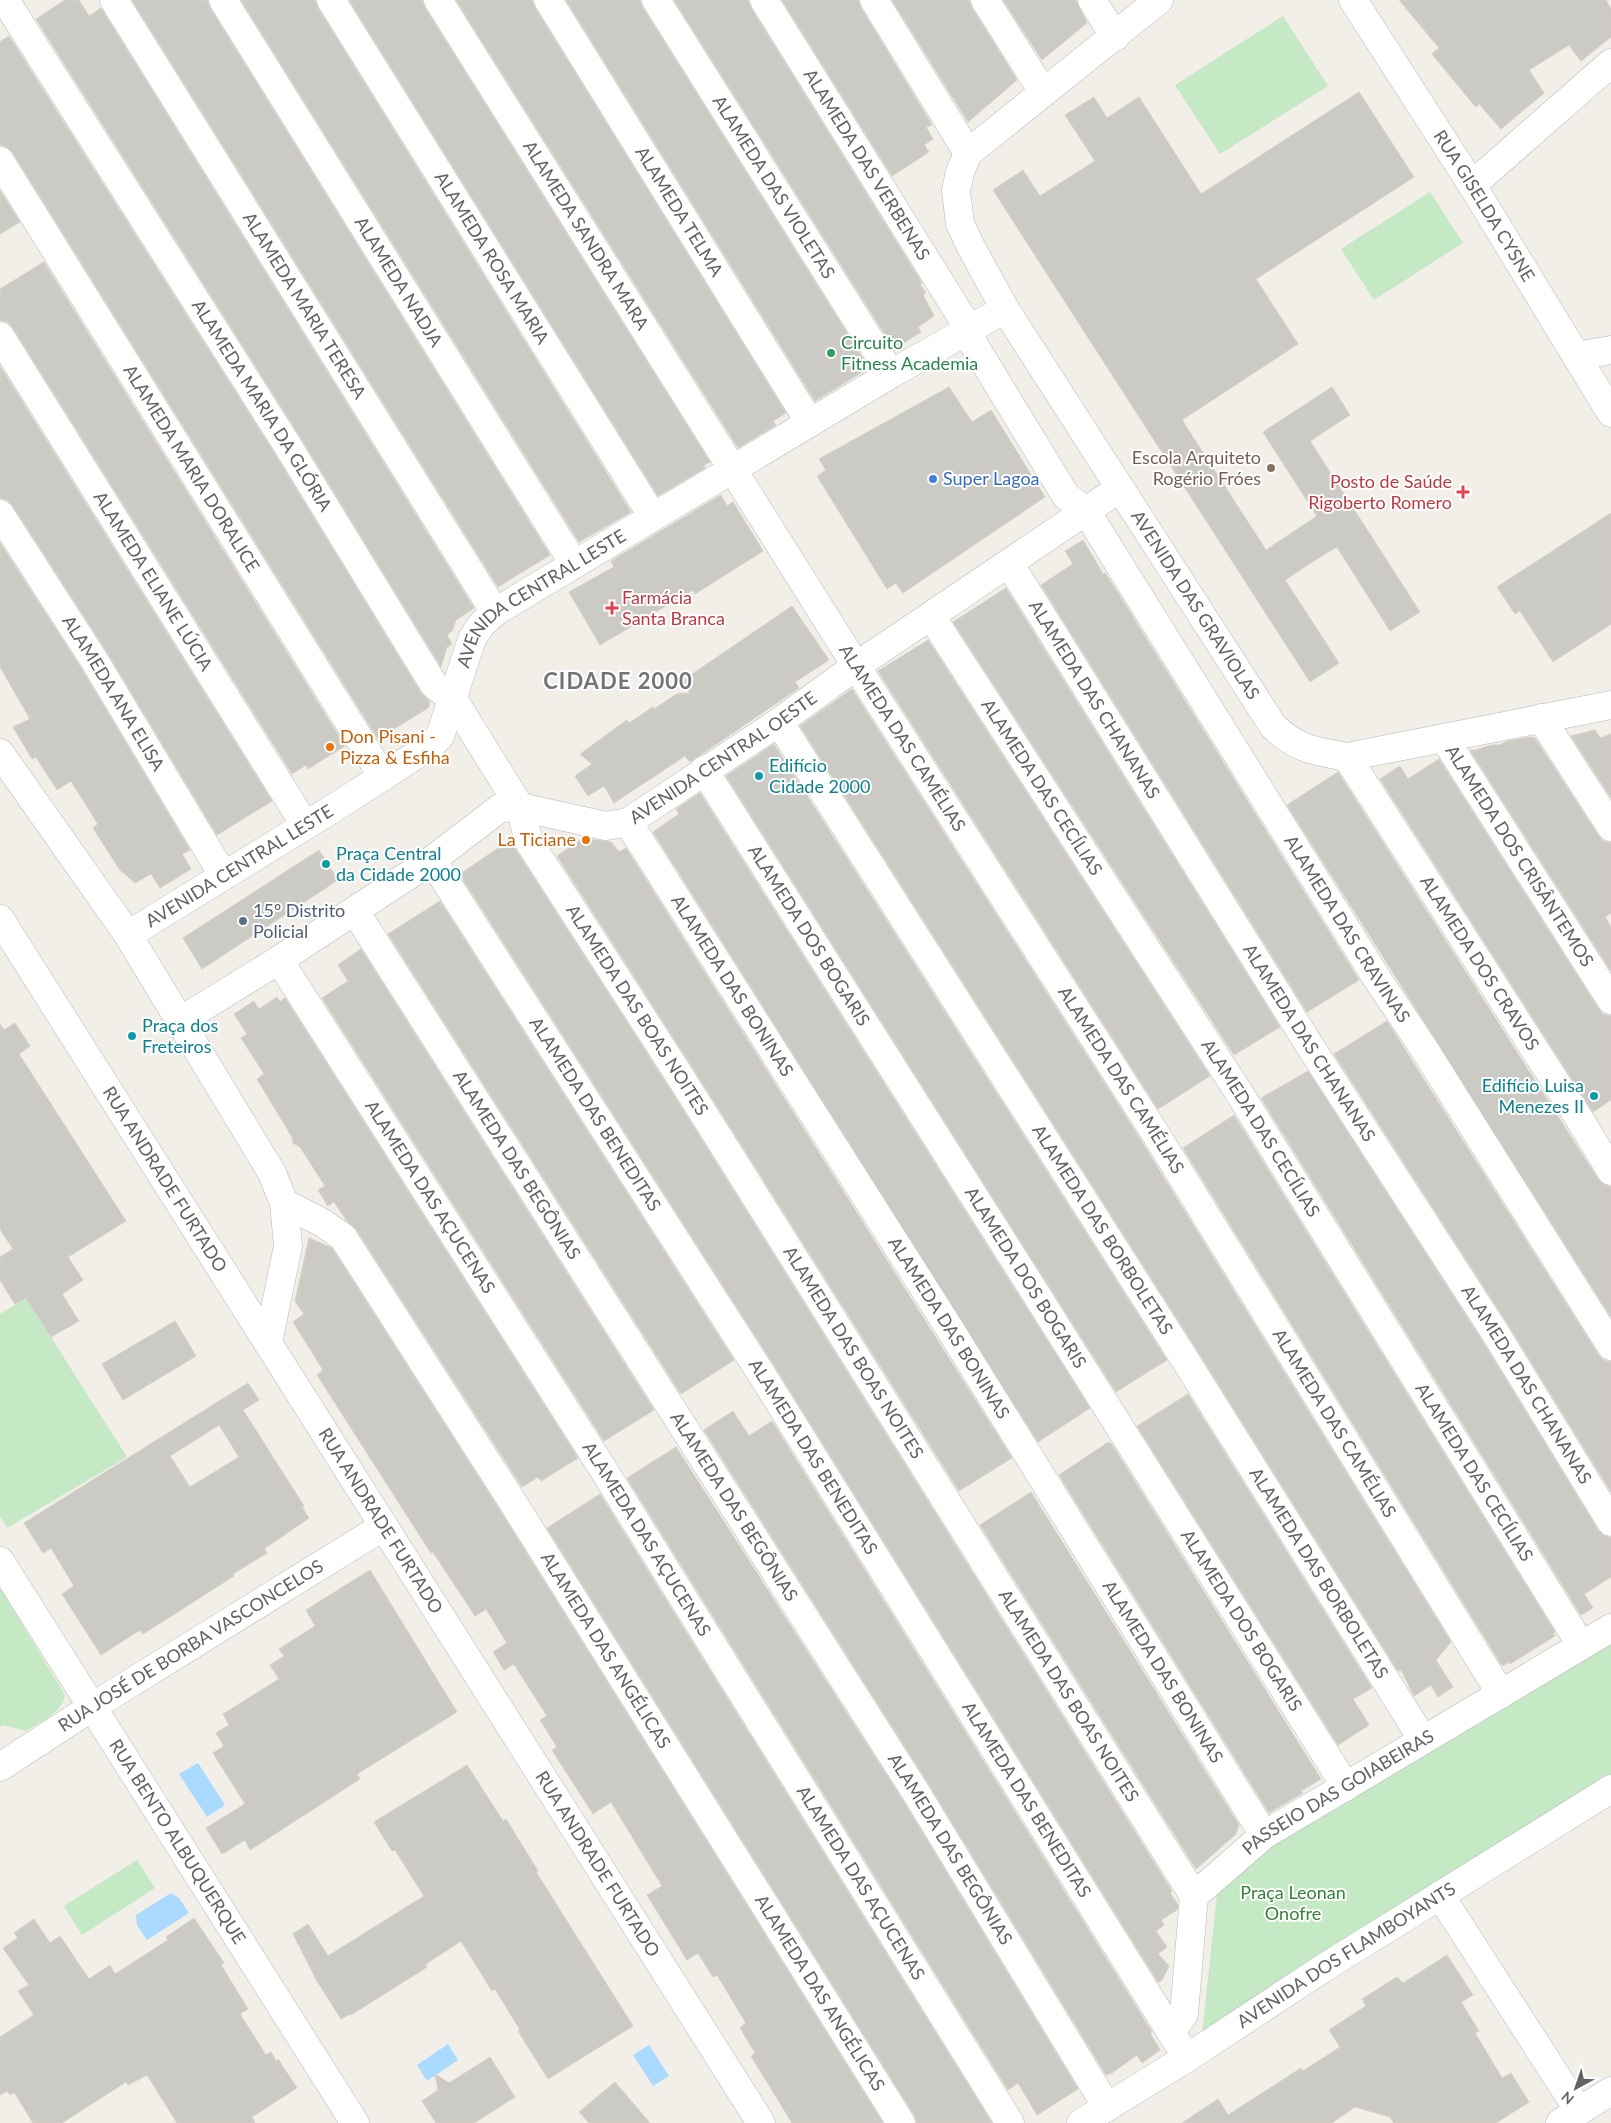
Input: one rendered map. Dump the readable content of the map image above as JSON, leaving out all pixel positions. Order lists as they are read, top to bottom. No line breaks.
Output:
{"streets":{"street":["ALAMEDA DAS VERBENAS","ALAMEDA DAS VIOLETAS","RUA GISELDA CYSNE","ALAMEDA TELMA","ALAMEDA SANDRA MARA","ALAMEDA ROSA MARIA","ALAMEDA NADJA","ALAMEDA MARIA TERESA","ALAMEDA MARIA DA GLÓRIA","ALAMEDA MARIA DORALICE","ALAMEDA ELIANE LÚCIA","AVENIDA CENTRAL LESTE","AVENIDA DAS GRAVIOLAS","ALAMEDA ANA ELISA","ALAMEDA DAS CHANANAS","ALAMEDA DAS CAMÉLIAS","AVENIDA CENTRAL OESTE","ALAMEDA DAS CECÍLIAS","ALAMEDA DOS CRISÂNTEMOS","ALAMEDA DAS CRAVINAS","ALAMEDA DOS BOGARIS","ALAMEDA DOS CRAVOS","ALAMEDA DAS BONINAS","ALAMEDA DAS BOAS NOITES","ALAMEDA DAS BENEDITAS","ALAMEDA DAS BEGÔNIAS","RUA ANDRADE FURTADO","ALAMEDA DAS AÇUCENAS","ALAMEDA DAS BORBOLETAS","RUA JOSÉ DE BORBA VASCONCELOS","ALAMEDA DAS ANGÉLICAS","PASSEIO DAS GOIABEIRAS","RUA BENTO ALBUQUERQUE","AVENIDA DOS FLAMBOYANTS"]},"crossings":[["ALAMEDA DAS VERBENAS","AVENIDA CENTRAL LESTE"],["ALAMEDA DAS VERBENAS","AVENIDA CENTRAL OESTE"],["ALAMEDA DAS VERBENAS","ALAMEDA DAS CRAVINAS"],["ALAMEDA DAS VIOLETAS","AVENIDA CENTRAL LESTE"],["ALAMEDA TELMA","AVENIDA CENTRAL LESTE"],["ALAMEDA SANDRA MARA","AVENIDA CENTRAL LESTE"],["ALAMEDA SANDRA MARA","ALAMEDA DAS CAMÉLIAS"],["ALAMEDA ROSA MARIA","AVENIDA CENTRAL LESTE"],["ALAMEDA NADJA","AVENIDA CENTRAL LESTE"],["ALAMEDA MARIA TERESA","AVENIDA CENTRAL LESTE"],["ALAMEDA MARIA DA GLÓRIA","AVENIDA CENTRAL LESTE"],["ALAMEDA MARIA DA GLÓRIA","AVENIDA CENTRAL OESTE"],["ALAMEDA MARIA DA GLÓRIA","ALAMEDA DAS BOAS NOITES"],["ALAMEDA MARIA DORALICE","AVENIDA CENTRAL LESTE"],["ALAMEDA ELIANE LÚCIA","AVENIDA CENTRAL LESTE"],["AVENIDA CENTRAL LESTE","AVENIDA DAS GRAVIOLAS"],["AVENIDA CENTRAL LESTE","ALAMEDA ANA ELISA"],["AVENIDA CENTRAL LESTE","ALAMEDA DAS CAMÉLIAS"],["AVENIDA DAS GRAVIOLAS","AVENIDA CENTRAL OESTE"],["AVENIDA DAS GRAVIOLAS","ALAMEDA DOS CRISÂNTEMOS"],["AVENIDA DAS GRAVIOLAS","ALAMEDA DOS CRAVOS"],["ALAMEDA DAS CHANANAS","AVENIDA CENTRAL OESTE"],["ALAMEDA DAS CAMÉLIAS","AVENIDA CENTRAL OESTE"],["ALAMEDA DAS CAMÉLIAS","PASSEIO DAS GOIABEIRAS"],["AVENIDA CENTRAL OESTE","ALAMEDA DAS CECÍLIAS"],["AVENIDA CENTRAL OESTE","ALAMEDA DAS CRAVINAS"],["AVENIDA CENTRAL OESTE","ALAMEDA DOS BOGARIS"],["AVENIDA CENTRAL OESTE","ALAMEDA DAS BONINAS"],["AVENIDA CENTRAL OESTE","ALAMEDA DAS BOAS NOITES"],["AVENIDA CENTRAL OESTE","ALAMEDA DAS BENEDITAS"],["AVENIDA CENTRAL OESTE","ALAMEDA DAS BEGÔNIAS"],["AVENIDA CENTRAL OESTE","ALAMEDA DAS AÇUCENAS"],["AVENIDA CENTRAL OESTE","ALAMEDA DAS BORBOLETAS"],["ALAMEDA DAS CECÍLIAS","PASSEIO DAS GOIABEIRAS"],["ALAMEDA DOS BOGARIS","PASSEIO DAS GOIABEIRAS"],["ALAMEDA DAS BONINAS","PASSEIO DAS GOIABEIRAS"],["ALAMEDA DAS BOAS NOITES","PASSEIO DAS GOIABEIRAS"],["ALAMEDA DAS BENEDITAS","AVENIDA DOS FLAMBOYANTS"],["ALAMEDA DAS BEGÔNIAS","AVENIDA DOS FLAMBOYANTS"],["RUA ANDRADE FURTADO","RUA JOSÉ DE BORBA VASCONCELOS"],["ALAMEDA DAS BORBOLETAS","PASSEIO DAS GOIABEIRAS"],["RUA JOSÉ DE BORBA VASCONCELOS","RUA BENTO ALBUQUERQUE"]],"districts":["CIDADE 2000"],"parks":["Praça Leonan Onofre"],"places":{"other":["Circuito Fitness Academia","Escola Arquiteto Rogério Fróes","Super Lagoa","Don Pisani - Pizza & Esfiha","Edifício Cidade 2000","La Ticiane","Praça Central da Cidade 2000","15º Distrito Policial","Praça dos Freteiros","Edifício Luisa Menezes II"],"health":["Posto de Saúde Rigoberto Romero","Farmácia Santa Branca"]},"north":"bottom left"}
